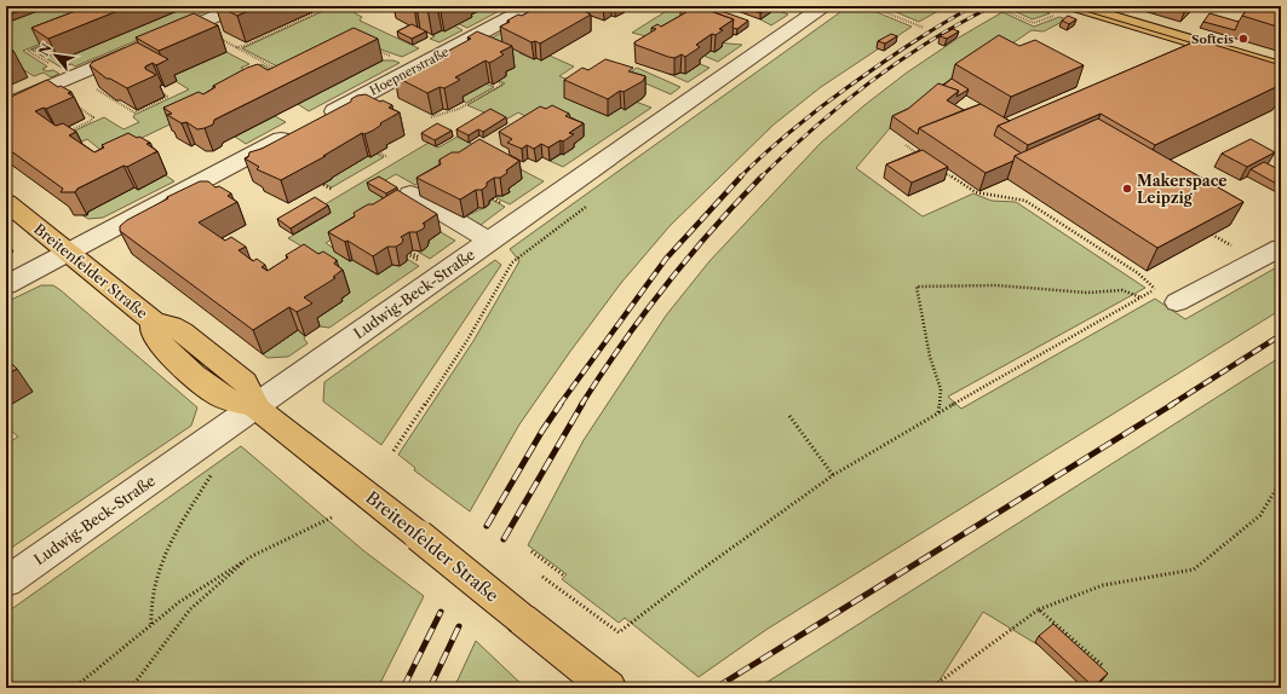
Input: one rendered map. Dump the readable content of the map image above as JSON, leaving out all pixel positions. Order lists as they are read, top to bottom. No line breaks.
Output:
{"streets":{"main road":["Breitenfelder Straße"],"street":["Hoepnerstraße","Ludwig-Beck-Straße"]},"crossings":[["Hoepnerstraße","Breitenfelder Straße"],["Breitenfelder Straße","Ludwig-Beck-Straße"]],"places":["Softeis","Makerspace Leipzig"],"north":"top left"}
